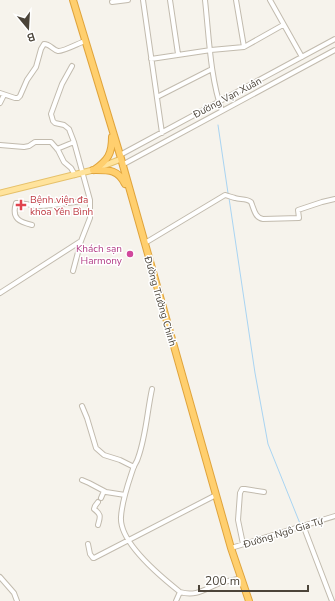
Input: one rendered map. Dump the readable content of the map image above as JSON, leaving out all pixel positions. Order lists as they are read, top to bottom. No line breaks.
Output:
{"streets":{"highway":["Đường Trường Chinh"],"main road":["Đường Vạn Xuân"],"street":["Đường Ngô Gia Tự"]},"crossings":[["Đường Vạn Xuân","Đường Trường Chinh"],["Đường Trường Chinh","Đường Ngô Gia Tự"]],"places":{"health":["Bệnh viện đa khoa Yên Bình"],"other":["Khách sạn Harmony"]},"scale_bar":"200 m","north":"bottom"}
